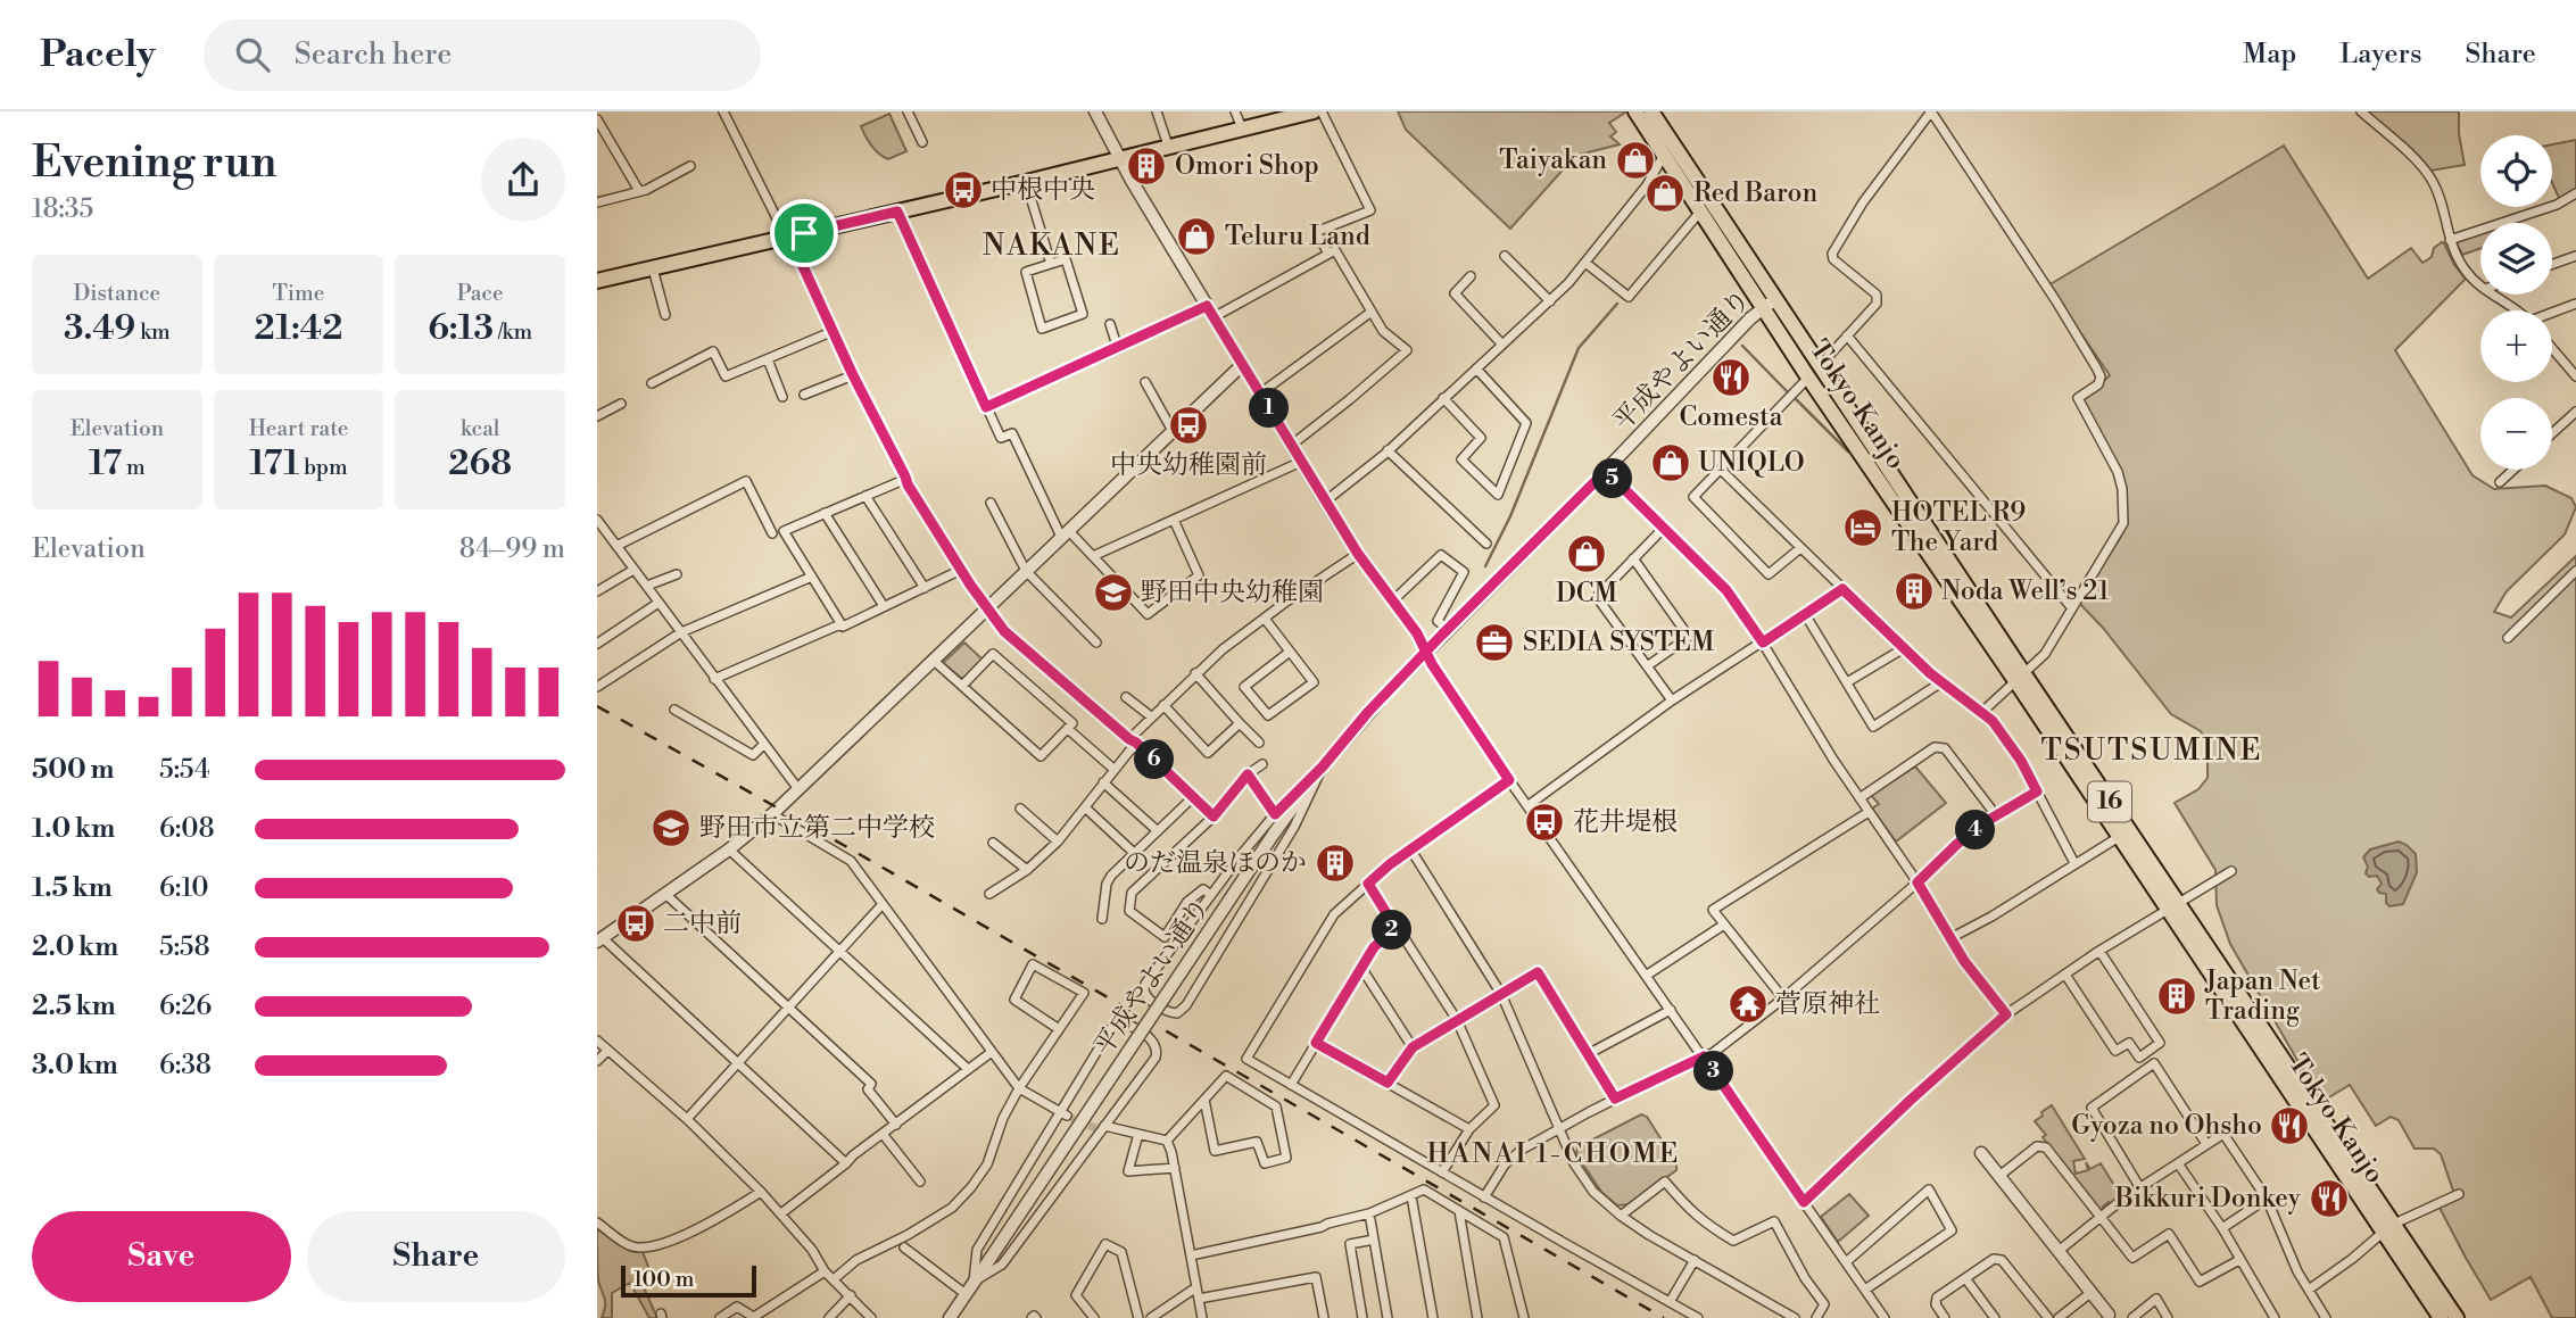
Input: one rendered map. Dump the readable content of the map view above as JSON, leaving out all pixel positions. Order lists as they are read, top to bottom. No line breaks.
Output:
{"streets":{"main road":["Tokyo Kanjo","16"],"street":["平成やよい通り"]},"crossings":[["平成やよい通り","Tokyo Kanjo"]],"districts":["NAKANE","TSUTSUMINE","HANAI 1-CHOME"],"places":{"shop":["Taiyakan","Red Baron","Teluru Land","UNIQLO","DCM"],"building":["Omori Shop","Noda Well’s 21","のだ温泉ほのか","Japan Net Trading"],"bus stop":["中根中央","中央幼稚園前","花井堤根","二中前"],"restaurant":["Comesta","Gyoza no Ohsho","Bikkuri Donkey"],"hotel":["HOTEL R9 The Yard"],"school or university":["野田中央幼稚園","野田市立第二中学校"],"office":["SEDIA SYSTEM"],"temple":["菅原神社"]},"scale_bar":"100 m","page":{"header":"Pacely","search":"Search here","nav":["Map","Layers","Share"],"heading":["Evening run","18:35"],"map_buttons":["+","−"],"stats":[["Distance","3.49 km"],["Time","21:42"],["Pace","6:13 /km"],["Elevation","17 m"],["Heart rate","171 bpm"],["kcal","268"]],"pins":["1","5","6","4","2","3"],"chart":["Elevation","84–99 m"],"list":[{"name":"500 m","note":"5:54"},{"name":"1.0 km","note":"6:08"},{"name":"1.5 km","note":"6:10"},{"name":"2.0 km","note":"5:58"},{"name":"2.5 km","note":"6:26"},{"name":"3.0 km","note":"6:38"}],"buttons":["Save","Share"],"scale":"100 m"}}
